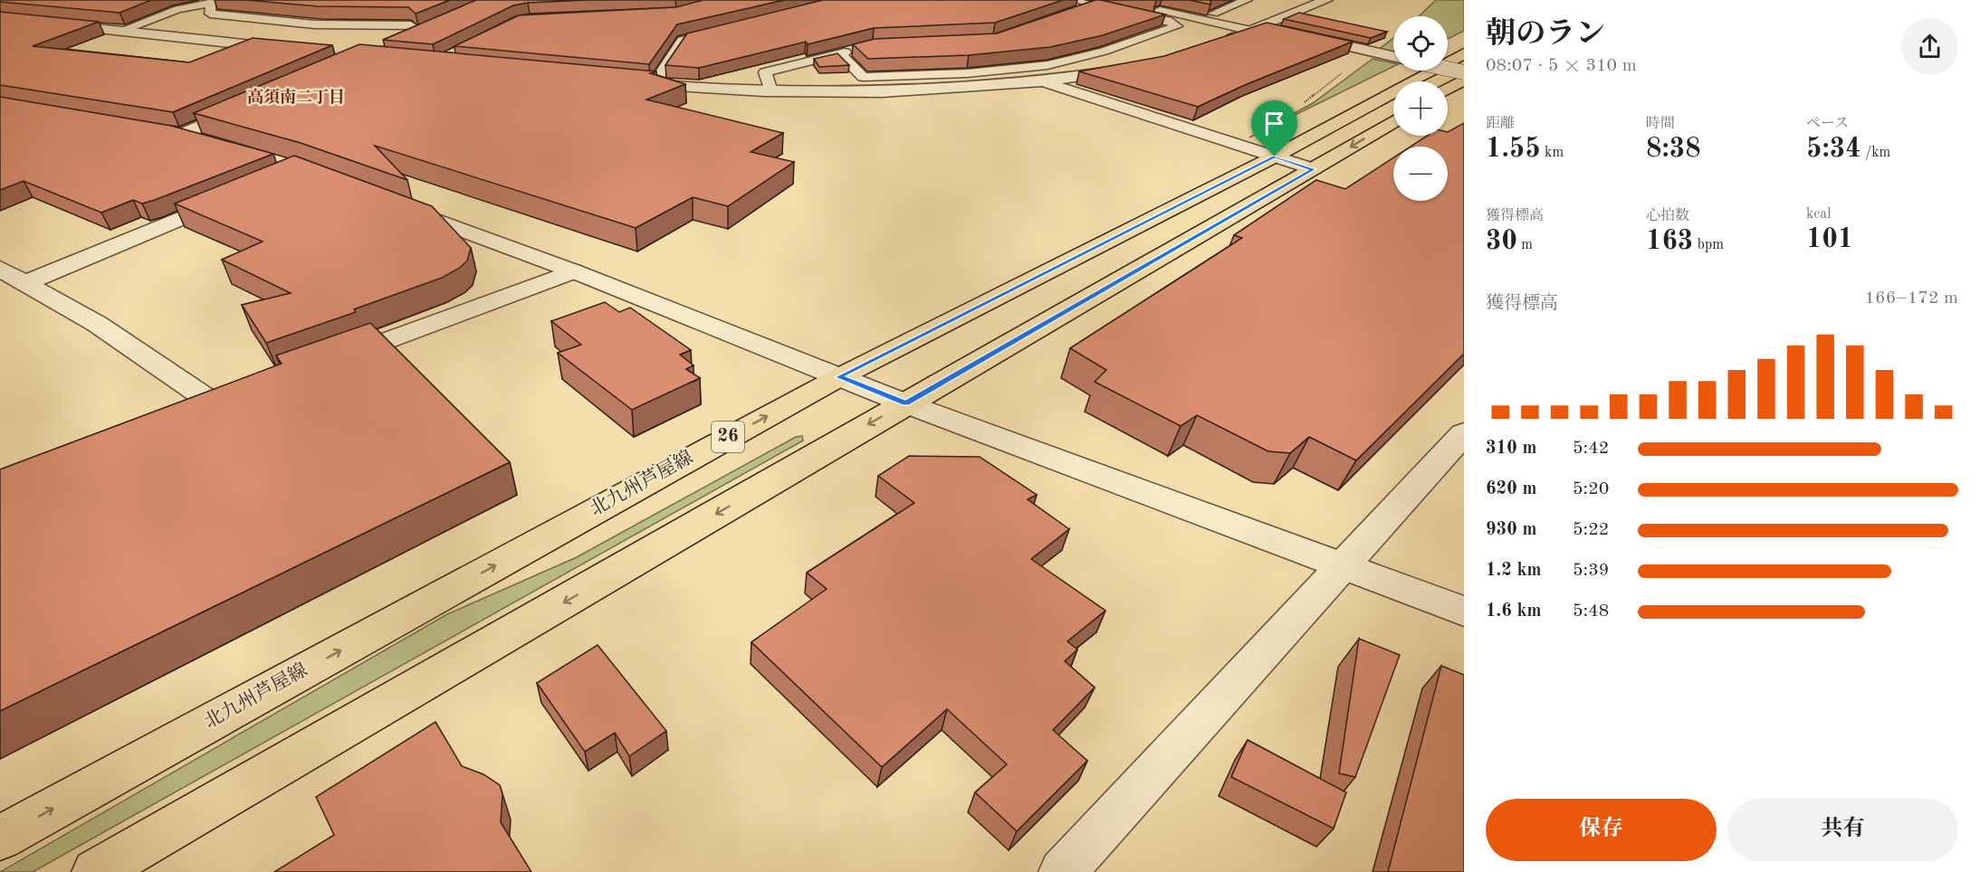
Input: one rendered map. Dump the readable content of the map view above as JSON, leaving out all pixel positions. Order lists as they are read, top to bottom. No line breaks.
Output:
{"streets":{"main road":["26","北九州芦屋線"]},"districts":["高須南二丁目"],"page":{"heading":["朝のラン","08:07 · 5 × 310 m"],"map_buttons":["+","−"],"stats":[["距離","1.55 km"],["時間","8:38"],["ペース","5:34 /km"],["獲得標高","30 m"],["心拍数","163 bpm"],["kcal","101"]],"chart":["獲得標高","166–172 m"],"list":[{"name":"310 m","note":"5:42"},{"name":"620 m","note":"5:20"},{"name":"930 m","note":"5:22"},{"name":"1.2 km","note":"5:39"},{"name":"1.6 km","note":"5:48"}],"buttons":["保存","共有"]}}
